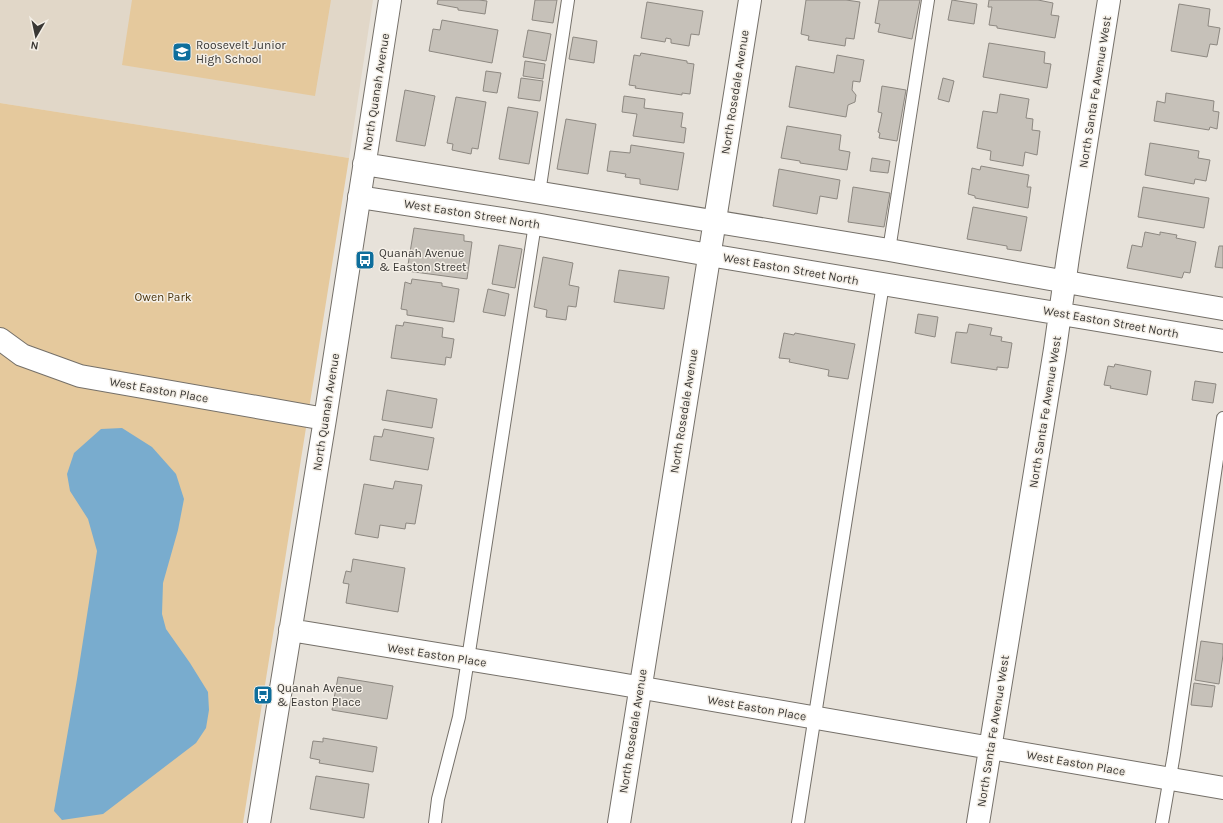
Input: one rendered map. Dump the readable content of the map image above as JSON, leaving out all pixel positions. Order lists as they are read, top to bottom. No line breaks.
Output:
{"streets":{"street":["North Quanah Avenue","North Rosedale Avenue","North Santa Fe Avenue West","West Easton Street North","West Easton Place"]},"crossings":[["North Quanah Avenue","West Easton Street North"],["North Quanah Avenue","West Easton Place"],["North Rosedale Avenue","West Easton Street North"],["North Rosedale Avenue","West Easton Place"],["North Santa Fe Avenue West","West Easton Street North"],["North Santa Fe Avenue West","West Easton Place"]],"parks":["Owen Park"],"places":{"school or university":["Roosevelt Junior High School"],"bus stop":["Quanah Avenue & Easton Street","Quanah Avenue & Easton Place"]},"north":"bottom"}
